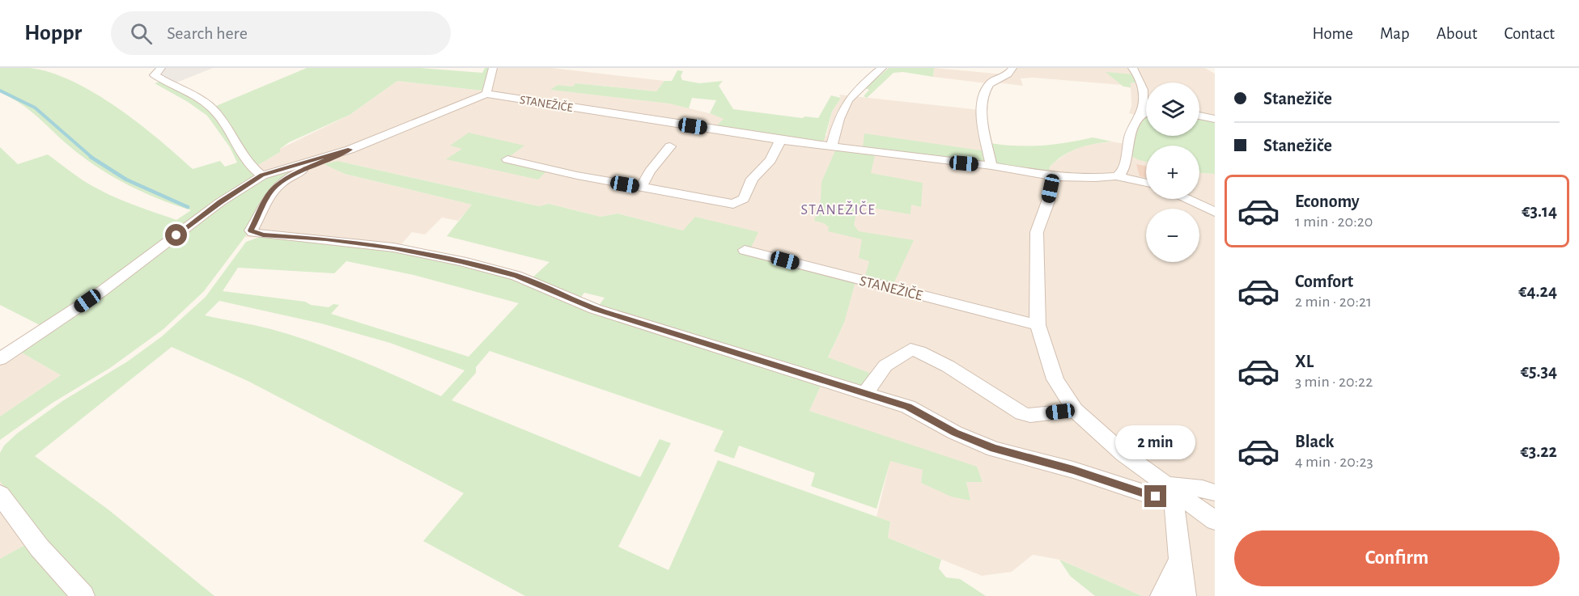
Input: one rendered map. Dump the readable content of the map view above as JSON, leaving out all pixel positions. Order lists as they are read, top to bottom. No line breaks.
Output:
{"streets":{"street":["STANEŽIČE"]},"districts":["STANEŽIČE"],"page":{"header":"Hoppr","search":"Search here","nav":["Home","Map","About","Contact"],"banner":["Stanežiče","Stanežiče"],"map_buttons":["+","−"],"list":[{"name":"Economy","note":"1 min · 20:20","value":"€3.14"},{"name":"Comfort","note":"2 min · 20:21","value":"€4.24"},{"name":"XL","note":"3 min · 20:22","value":"€5.34"},{"name":"Black","note":"4 min · 20:23","value":"€3.22"}],"bubble":"2 min","buttons":"Confirm"}}
